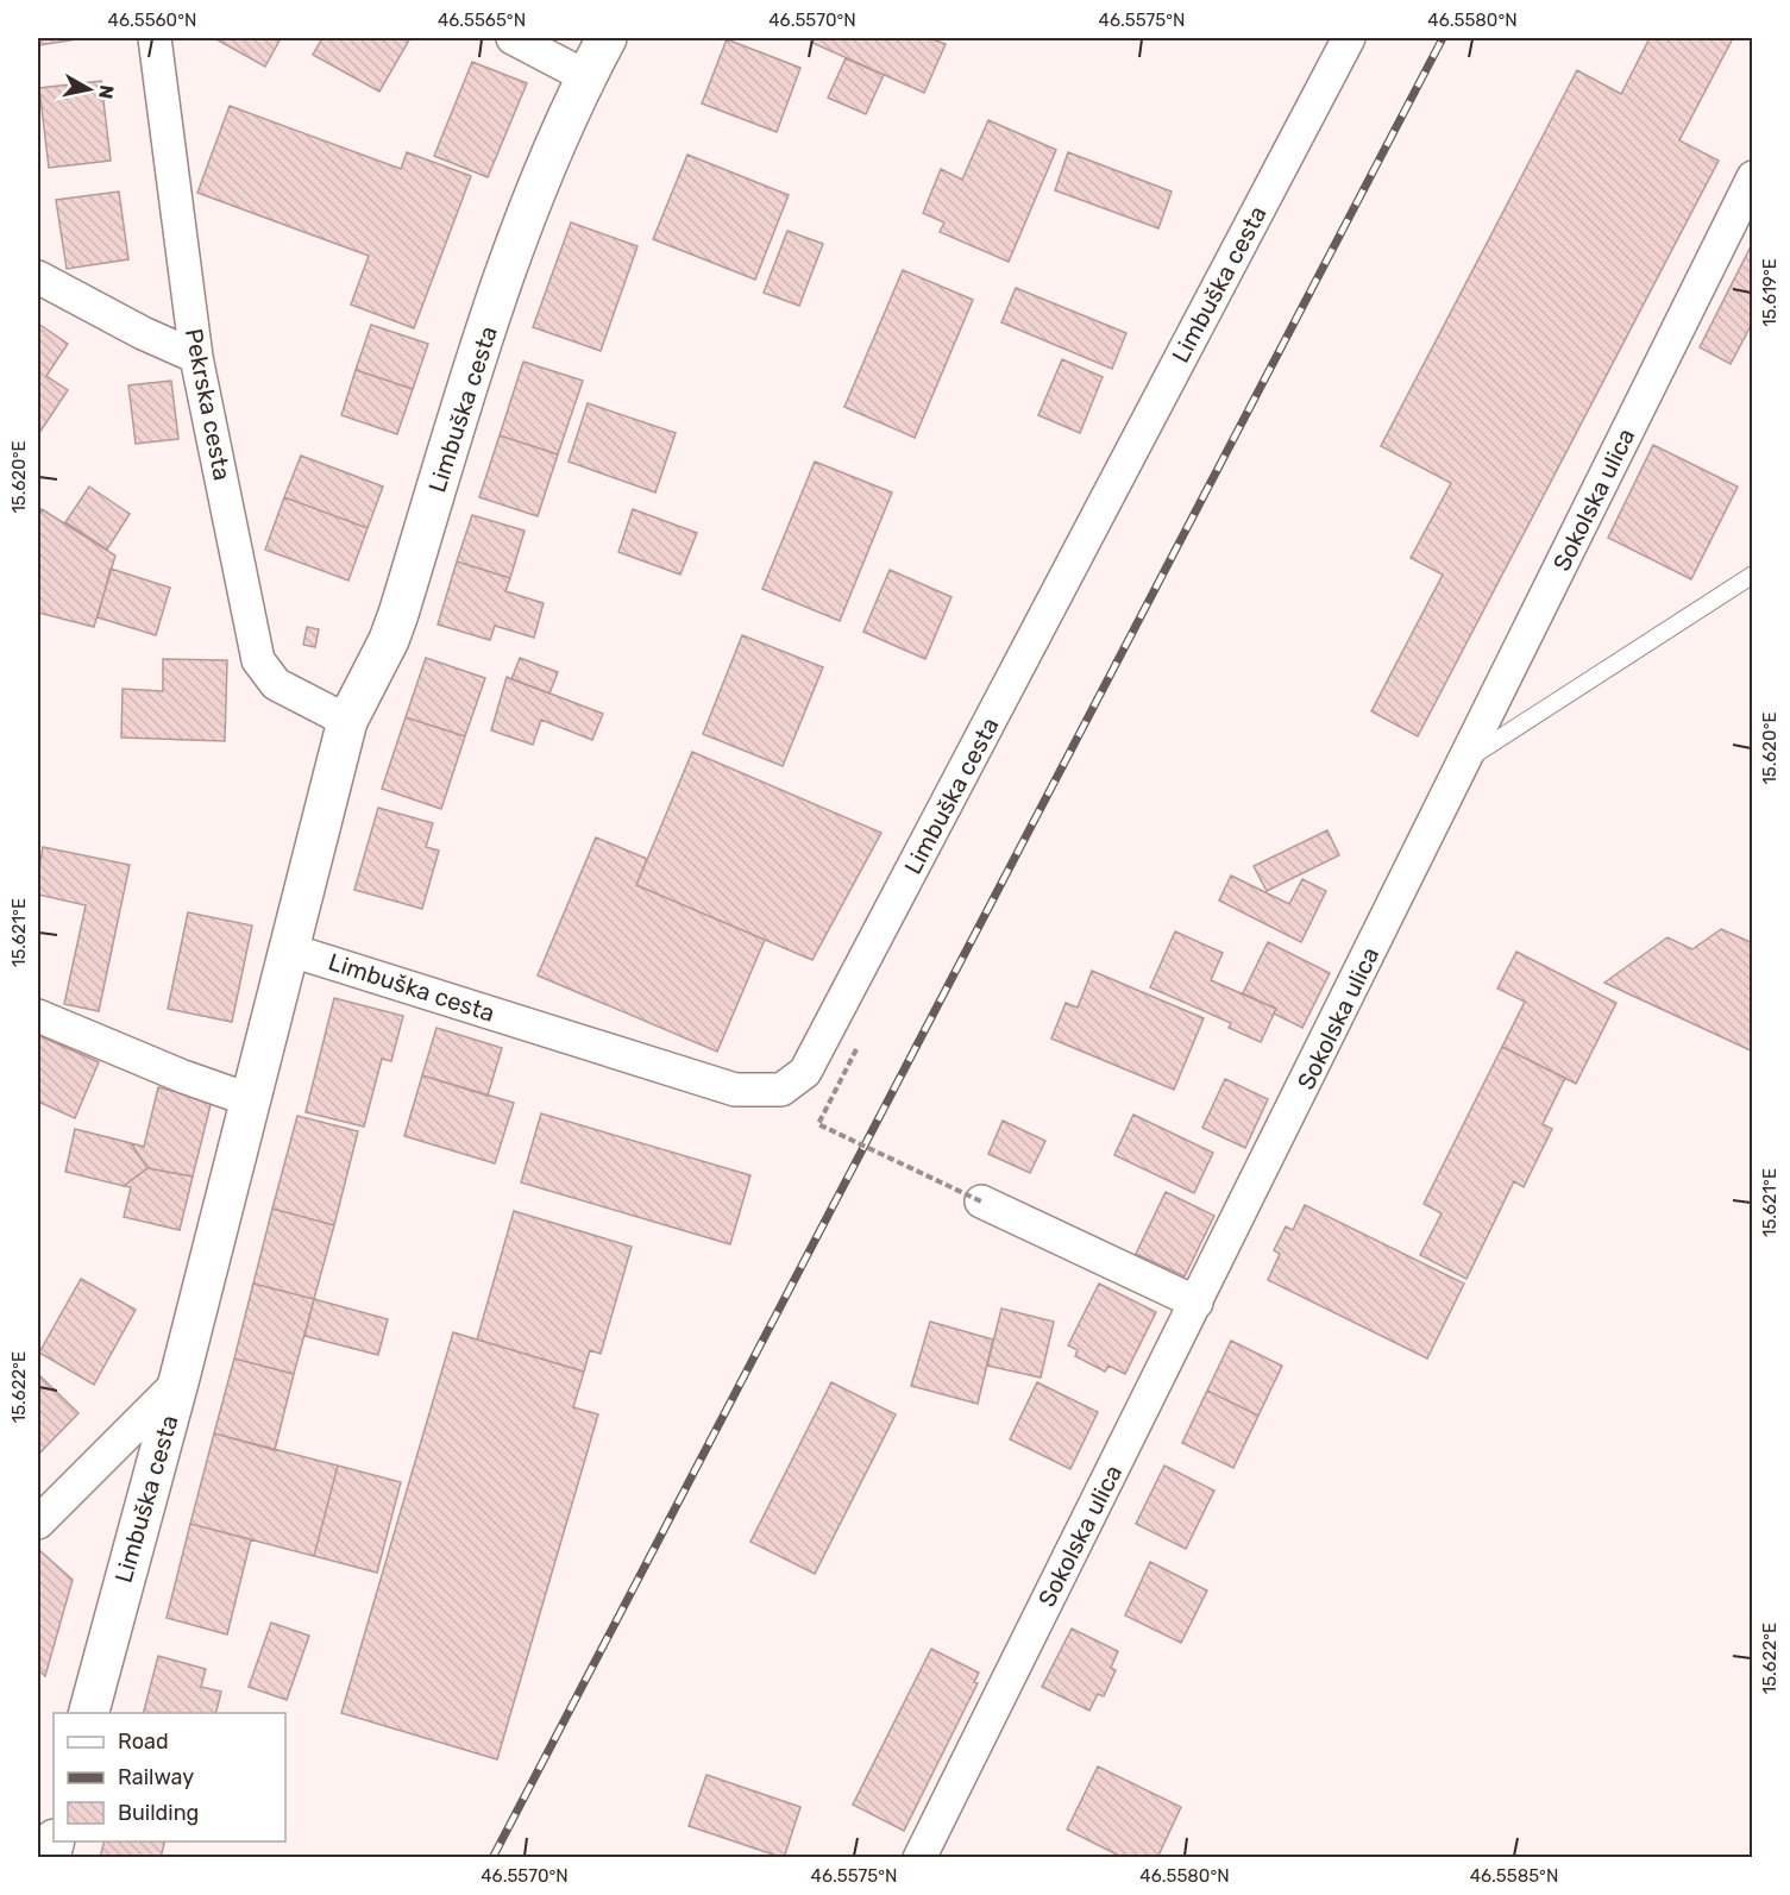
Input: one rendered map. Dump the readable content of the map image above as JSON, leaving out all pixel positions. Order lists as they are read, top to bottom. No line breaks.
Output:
{"streets":{"main road":["Limbuška cesta"],"street":["Pekrska cesta","Sokolska ulica"]},"crossings":[["Limbuška cesta","Pekrska cesta"]],"legend":["Road","Railway","Building"],"north":"right","coordinates":["46.5560°N","46.5565°N","46.5570°N","46.5575°N","46.5580°N","15.619°E","15.620°E","15.621°E","15.622°E","46.5585°N"]}
